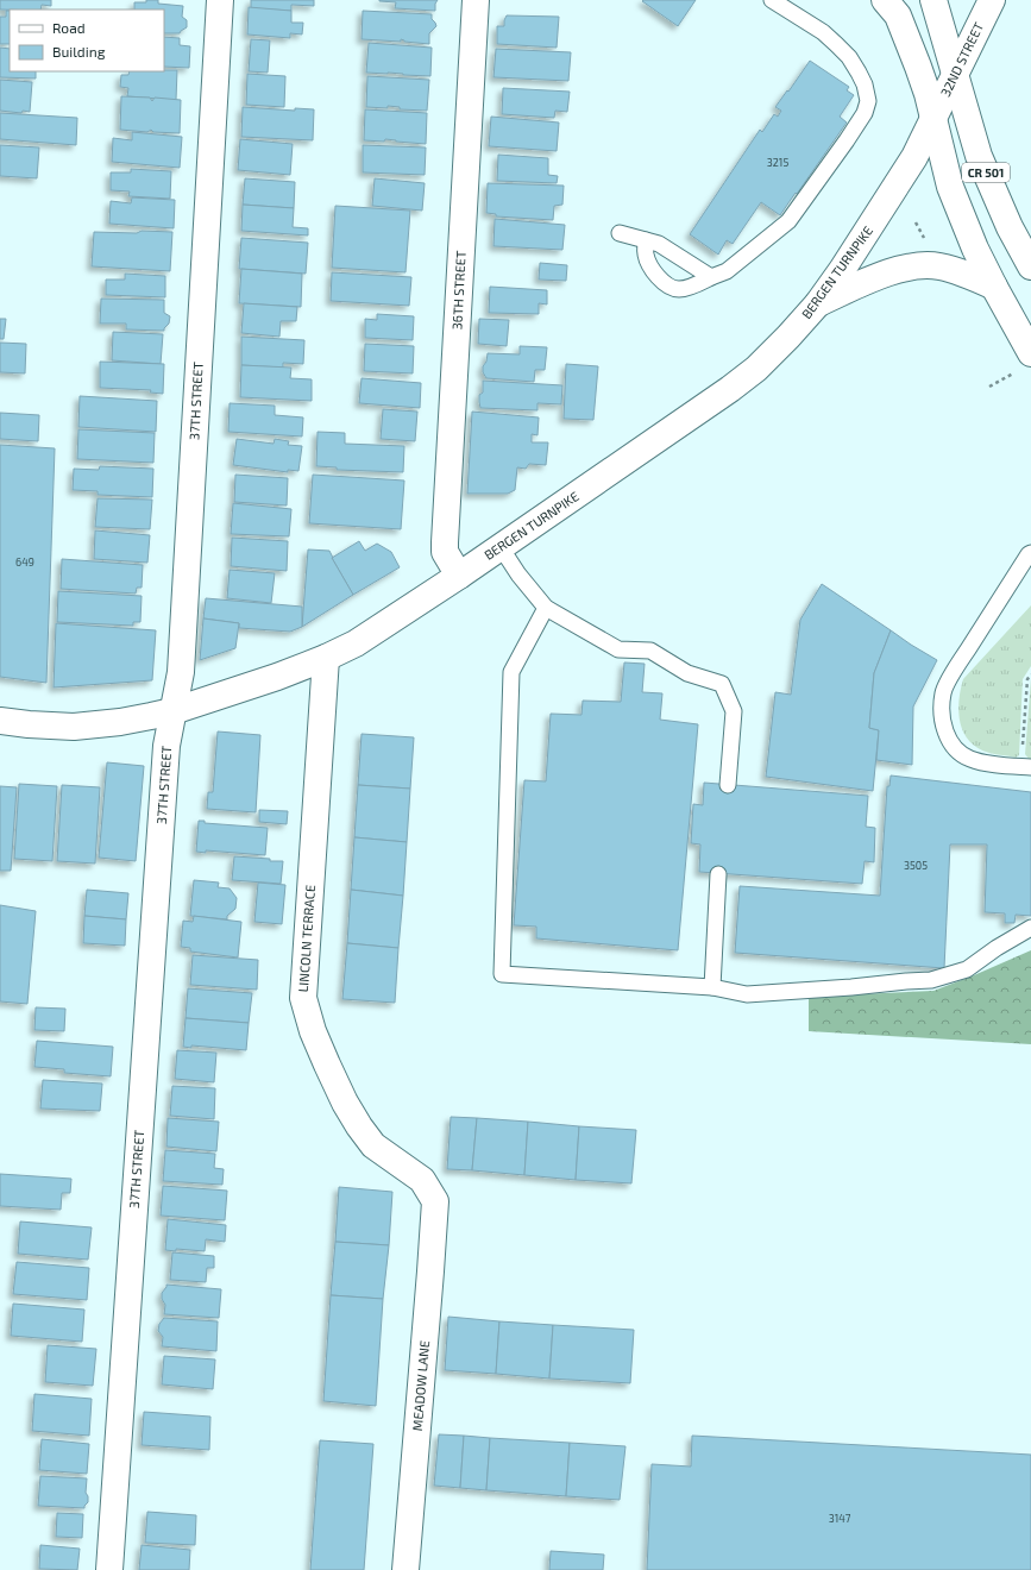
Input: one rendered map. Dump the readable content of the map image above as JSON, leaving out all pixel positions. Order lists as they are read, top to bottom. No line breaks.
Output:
{"streets":{"street":["32ND STREET","CR 501","BERGEN TURNPIKE","36TH STREET","37TH STREET","LINCOLN TERRACE","MEADOW LANE"]},"crossings":[["32ND STREET","CR 501"],["32ND STREET","BERGEN TURNPIKE"],["CR 501","BERGEN TURNPIKE"],["BERGEN TURNPIKE","36TH STREET"],["BERGEN TURNPIKE","37TH STREET"],["BERGEN TURNPIKE","LINCOLN TERRACE"],["LINCOLN TERRACE","MEADOW LANE"]],"house_numbers":["3215","649","3505","3147"],"legend":["Road","Building"]}
